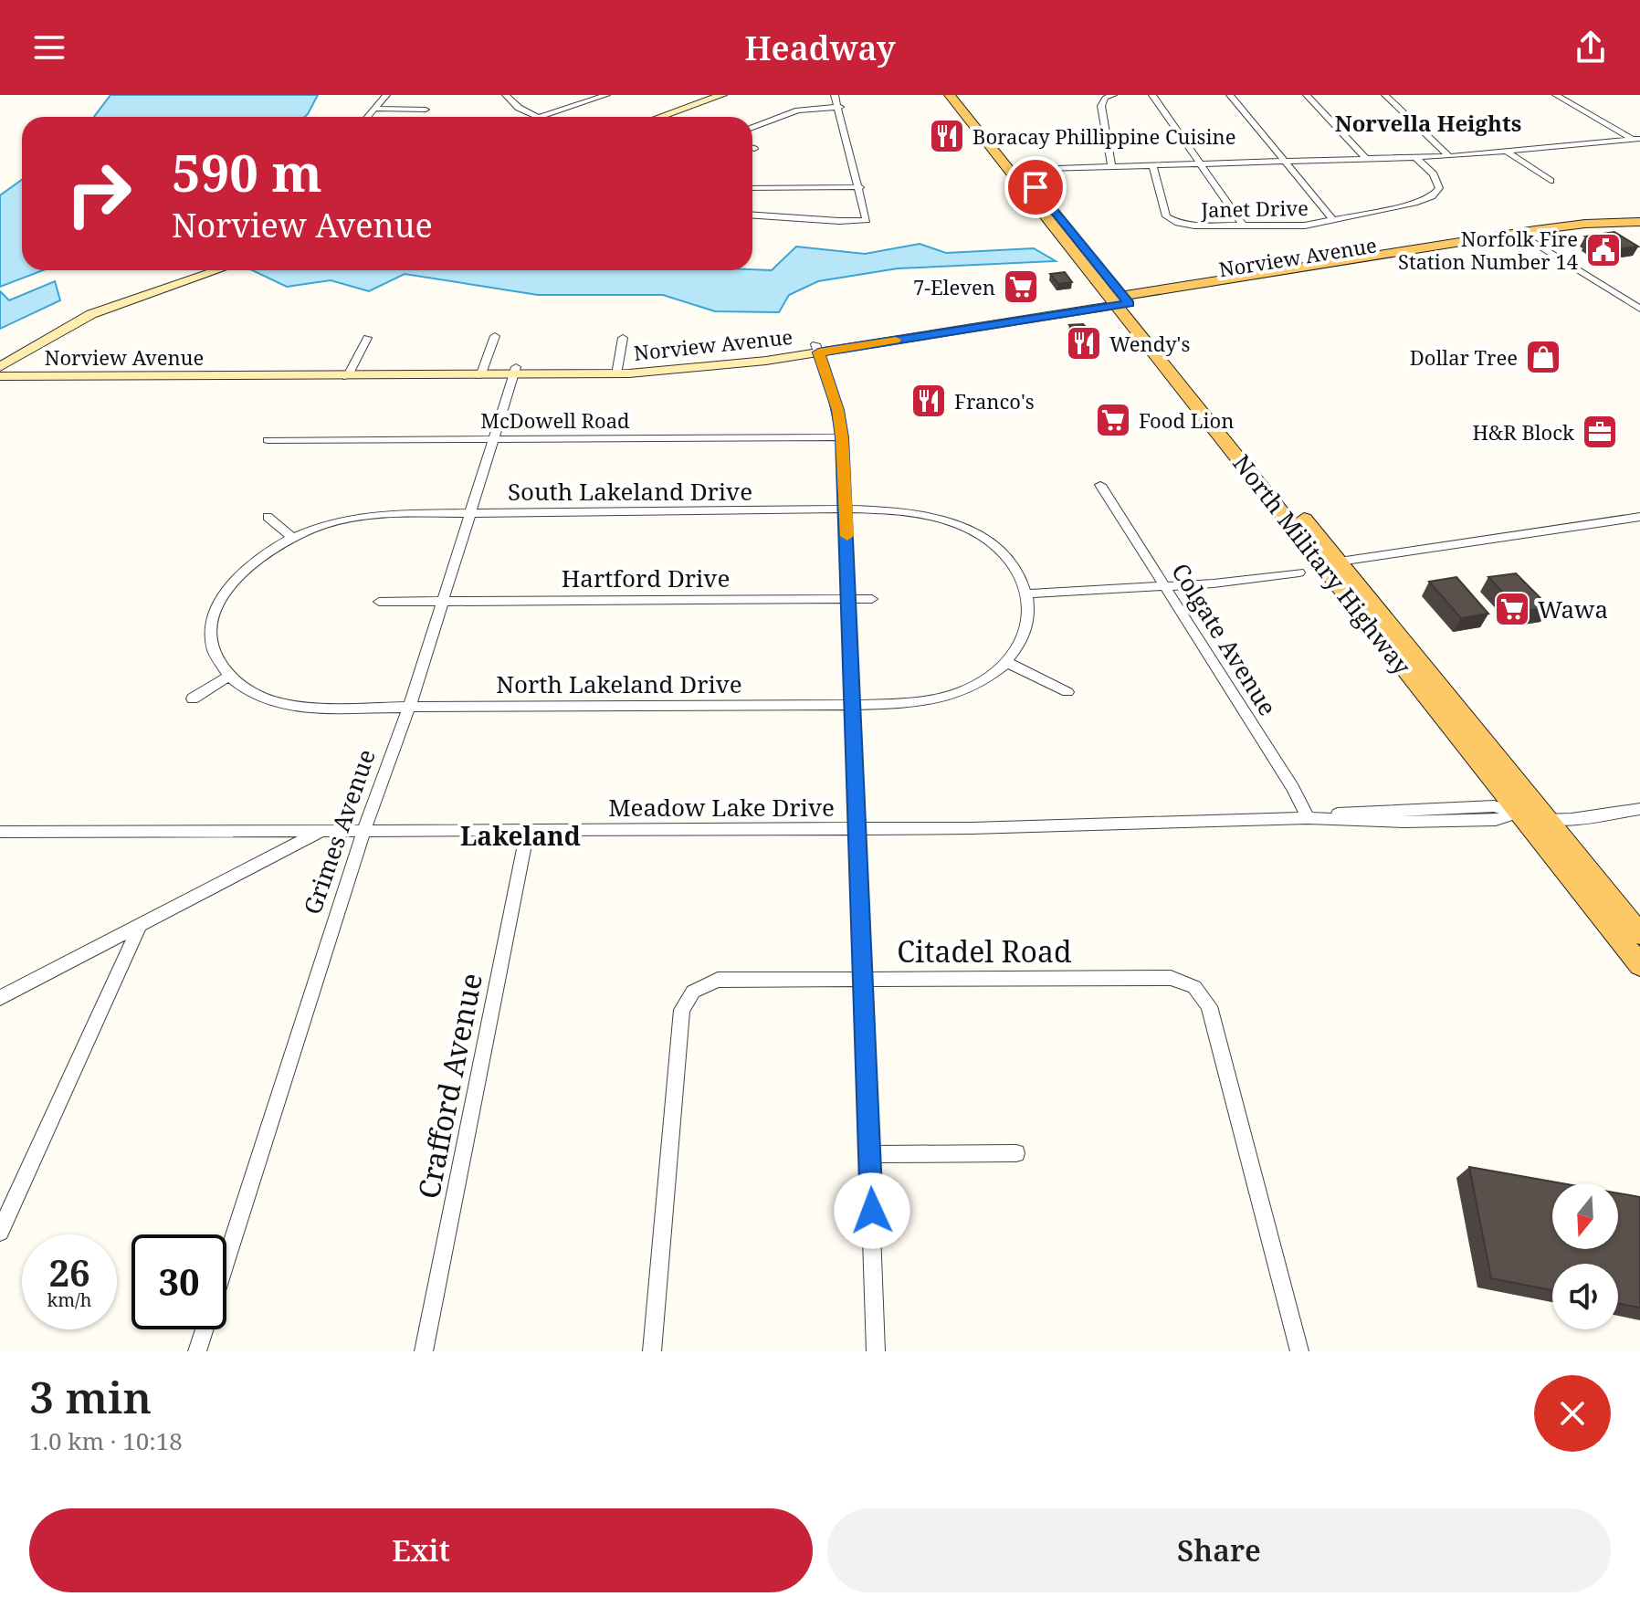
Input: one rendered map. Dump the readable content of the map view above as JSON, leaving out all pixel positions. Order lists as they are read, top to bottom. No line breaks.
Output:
{"streets":{"main road":["Norview Avenue","North Military Highway"],"street":["Janet Drive","McDowell Road","South Lakeland Drive","Hartford Drive","Colgate Avenue","North Lakeland Drive","Meadow Lake Drive","Grimes Avenue","Citadel Road","Crafford Avenue"]},"crossings":[["Norview Avenue","North Military Highway"],["Norview Avenue","Grimes Avenue"],["McDowell Road","Grimes Avenue"],["South Lakeland Drive","North Lakeland Drive"],["South Lakeland Drive","Grimes Avenue"],["North Military Highway","Meadow Lake Drive"],["Hartford Drive","Grimes Avenue"],["Colgate Avenue","Meadow Lake Drive"],["North Lakeland Drive","Grimes Avenue"],["Meadow Lake Drive","Grimes Avenue"],["Meadow Lake Drive","Crafford Avenue"]],"districts":["Norvella Heights","Lakeland"],"places":{"restaurant":["Boracay Phillippine Cuisine","Wendy's","Franco's"],"public building":["Norfolk Fire Station Number 14"],"supermarket":["7-Eleven","Food Lion","Wawa"],"shop":["Dollar Tree"],"office":["H&R Block"]},"north":"bottom","page":{"header":"Headway","turn":["590 m","Norview Avenue"],"speed":"26 km/h","limit":"30","heading":["3 min","1.0 km · 10:18"],"buttons":["Exit","Share"]}}
